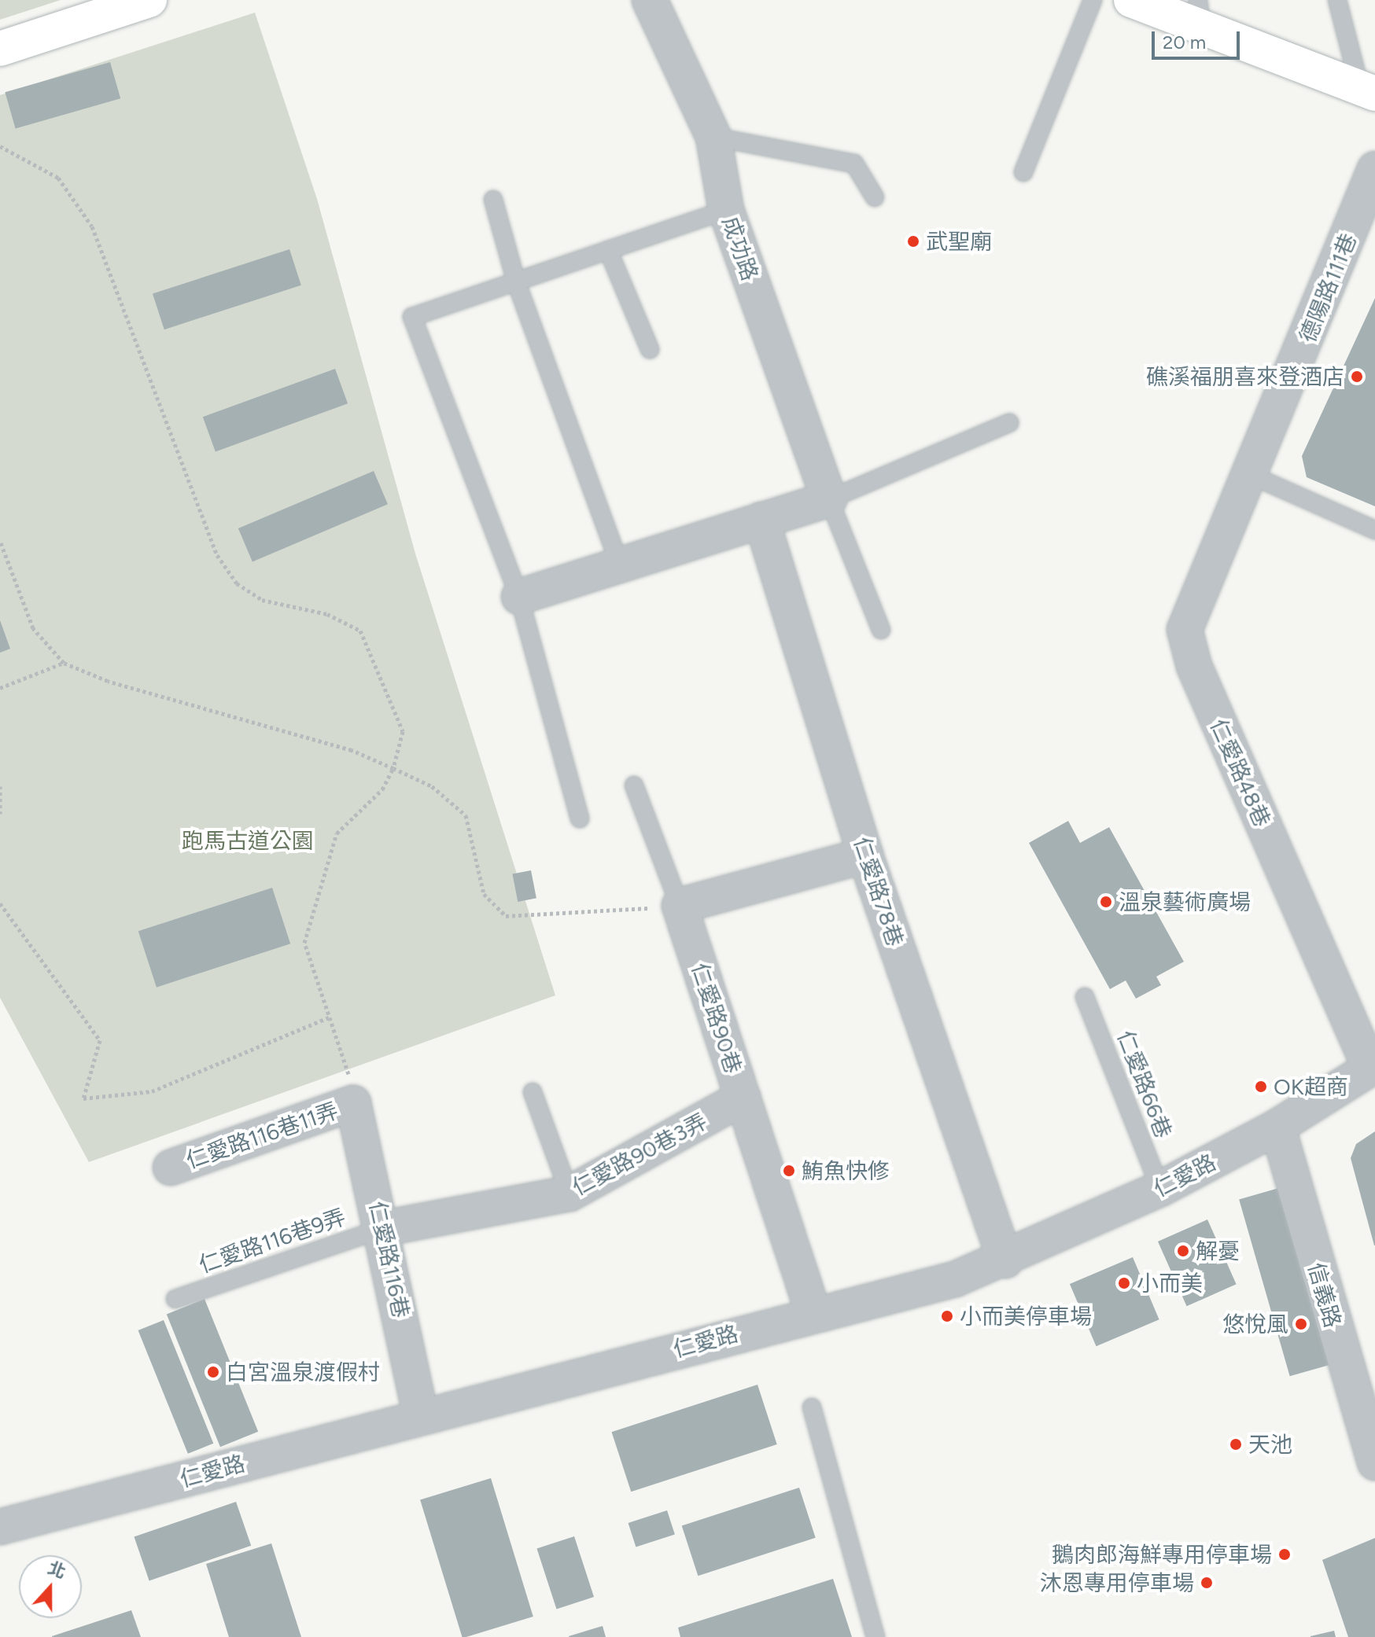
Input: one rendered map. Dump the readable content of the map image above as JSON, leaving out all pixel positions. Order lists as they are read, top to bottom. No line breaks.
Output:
{"streets":{"street":["成功路","德陽路111巷","仁愛路48巷","仁愛路78巷","仁愛路90巷","仁愛路116巷11弄","仁愛路90巷3弄","仁愛路","仁愛路116巷","信義路"],"lane":["仁愛路66巷","仁愛路116巷9弄"]},"crossings":[["德陽路111巷","仁愛路48巷"],["仁愛路48巷","仁愛路"],["仁愛路78巷","仁愛路"],["仁愛路90巷","仁愛路90巷3弄"],["仁愛路90巷","仁愛路"],["仁愛路66巷","仁愛路"],["仁愛路116巷11弄","仁愛路116巷"],["仁愛路90巷3弄","仁愛路116巷9弄"],["仁愛路90巷3弄","仁愛路116巷"],["仁愛路","仁愛路116巷"],["仁愛路","信義路"],["仁愛路116巷9弄","仁愛路116巷"]],"parks":["跑馬古道公園"],"places":["武聖廟","礁溪福朋喜來登酒店","溫泉藝術廣場","OK超商","鮪魚快修","解憂","小而美","小而美停車場","悠悅風","白宮溫泉渡假村","天池","鵝肉郎海鮮專用停車場","沐恩專用停車場"],"scale_bar":"20 m","north":"top"}
